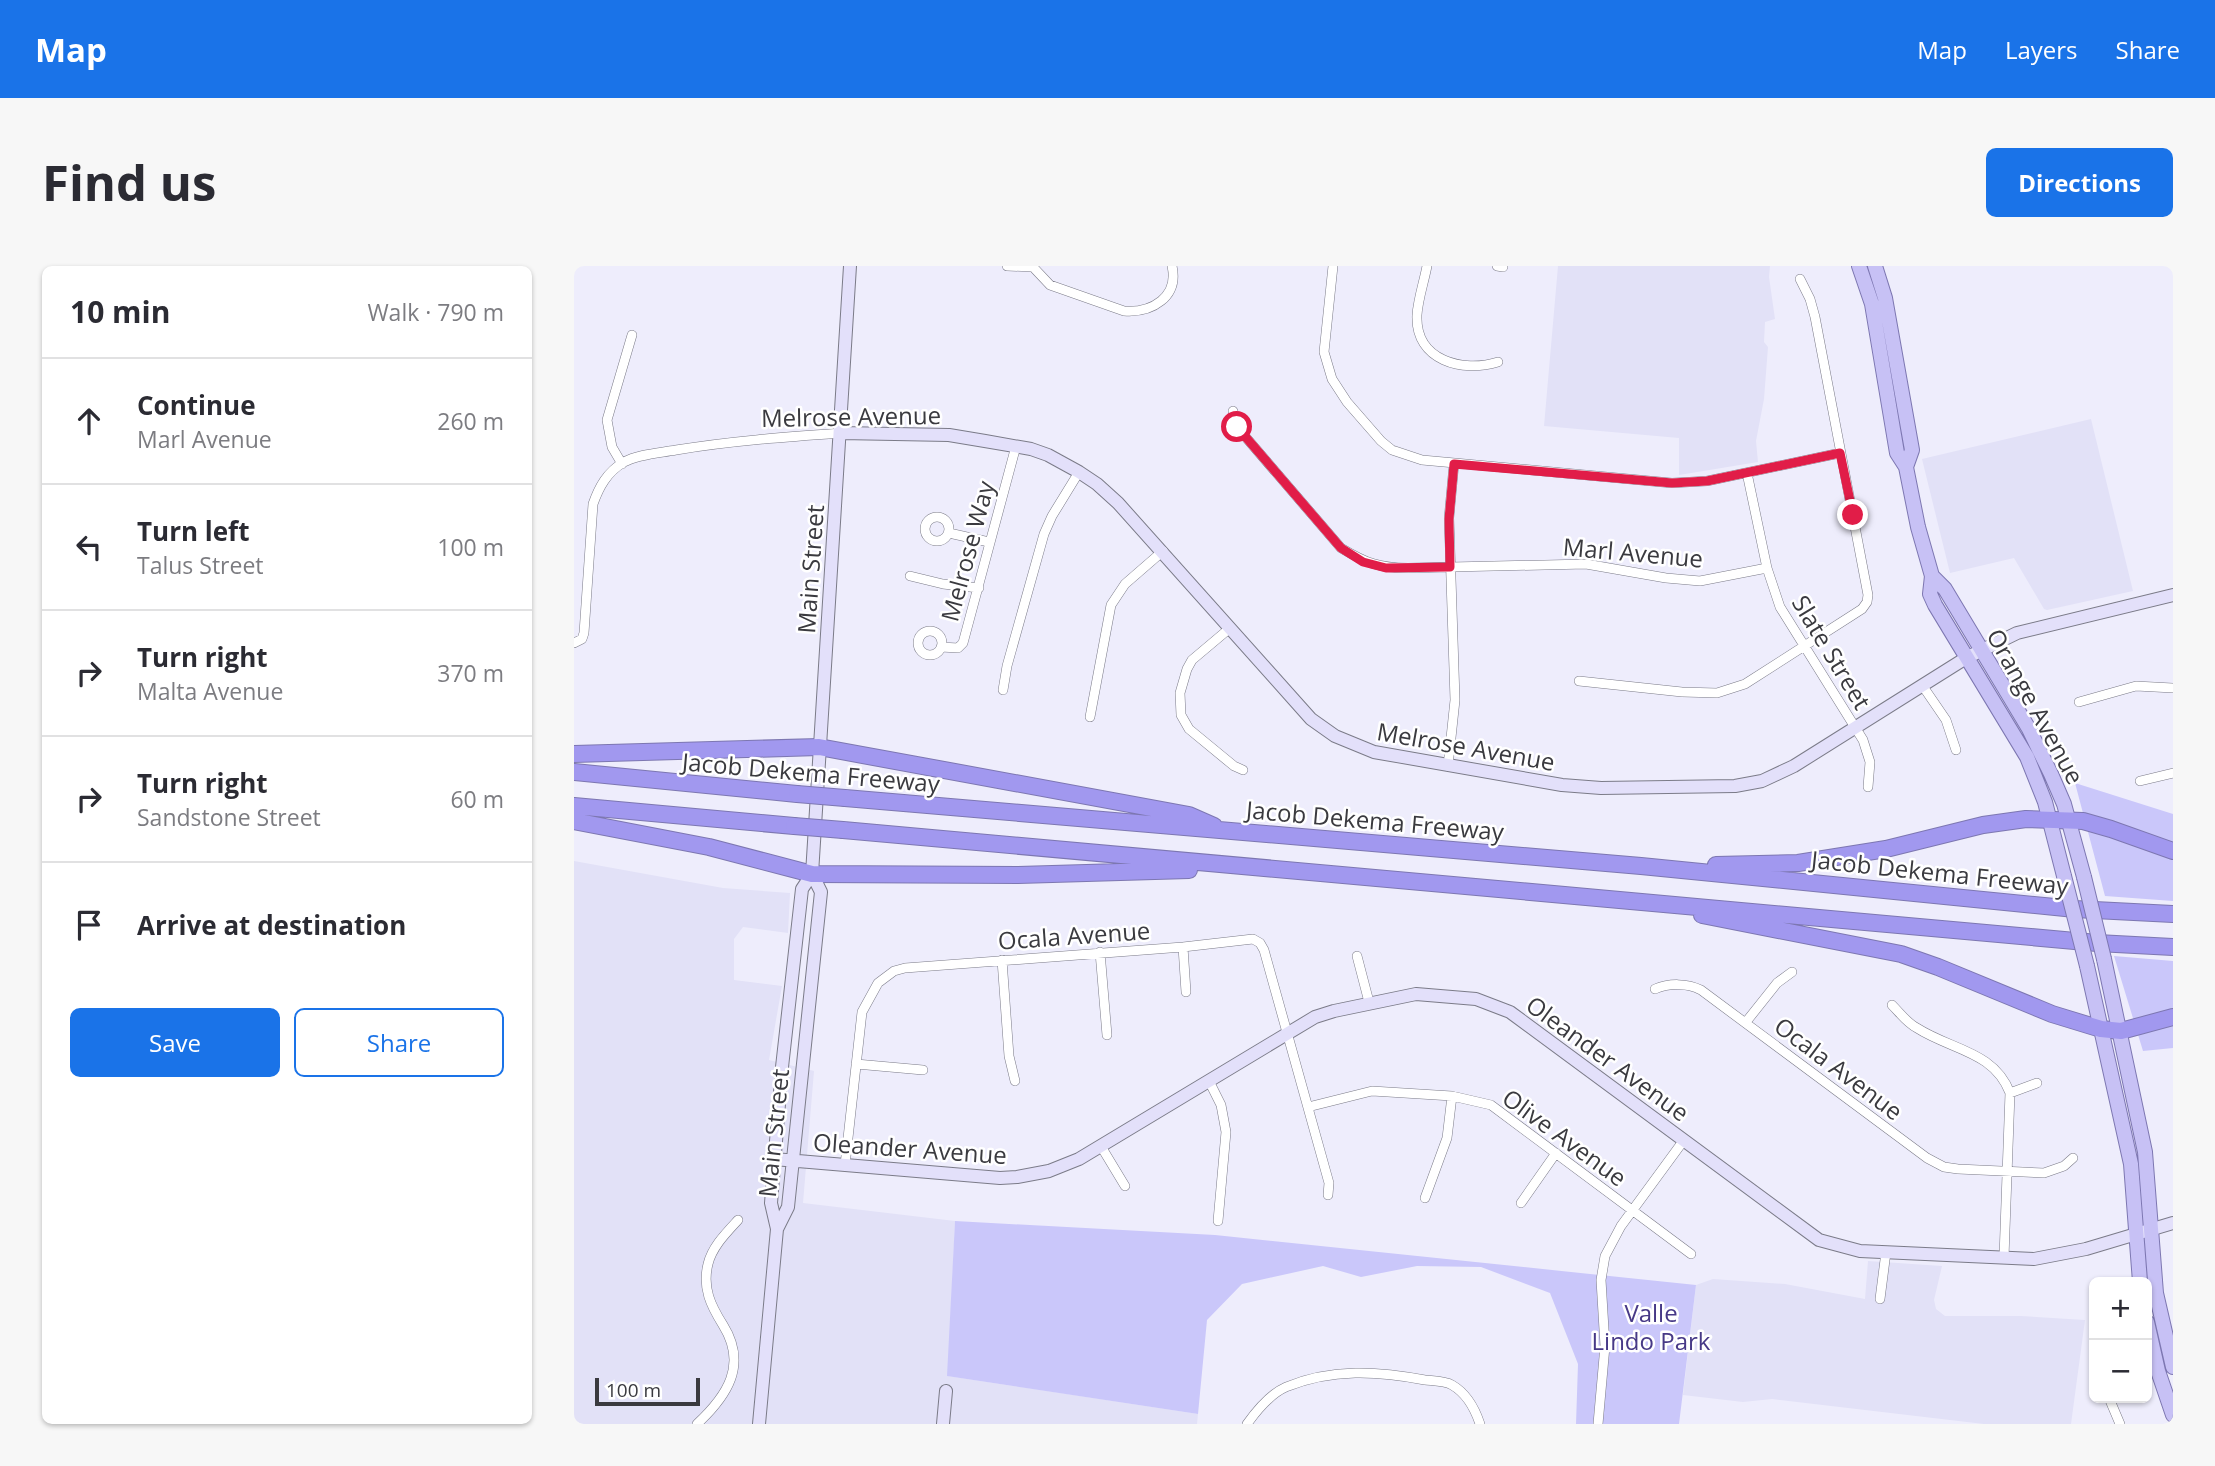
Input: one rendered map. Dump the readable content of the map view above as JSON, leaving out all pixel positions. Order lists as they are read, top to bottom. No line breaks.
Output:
{"streets":{"highway":["Jacob Dekema Freeway"],"main road":["Orange Avenue"],"street":["Melrose Avenue","Melrose Way","Marl Avenue","Main Street","Slate Street","Ocala Avenue","Oleander Avenue","Olive Avenue"]},"crossings":[["Melrose Avenue","Melrose Way"],["Melrose Avenue","Main Street"],["Melrose Avenue","Slate Street"],["Melrose Avenue","Orange Avenue"],["Marl Avenue","Slate Street"],["Main Street","Oleander Avenue"],["Orange Avenue","Oleander Avenue"],["Ocala Avenue","Oleander Avenue"]],"parks":["Valle Lindo Park"],"scale_bar":"100 m","page":{"header":"Map","nav":["Map","Layers","Share"],"buttons":["Directions",["Save","Share"]],"title":"Find us","heading":["10 min","Walk · 790 m"],"list":[["Continue","Marl Avenue","260 m"],["Turn left","Talus Street","100 m"],["Turn right","Malta Avenue","370 m"],["Turn right","Sandstone Street","60 m"],"Arrive at destination"],"map_buttons":["+","−"],"scale":"100 m"}}
